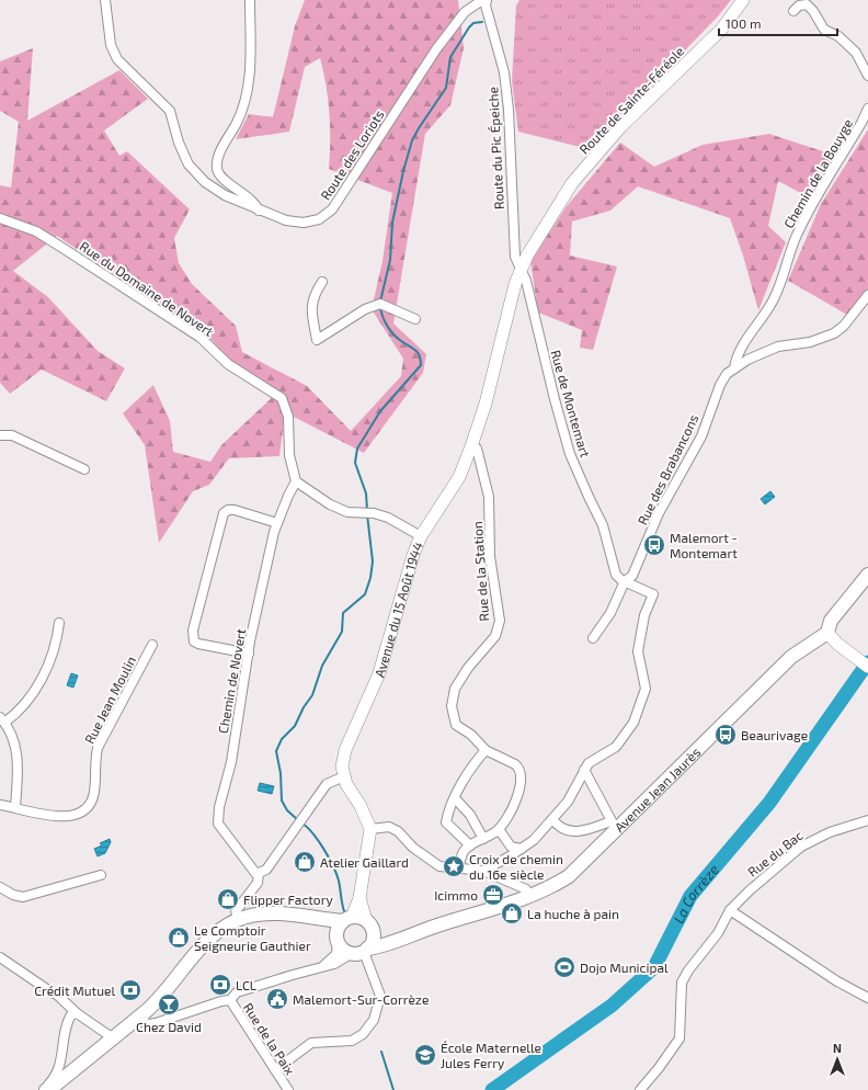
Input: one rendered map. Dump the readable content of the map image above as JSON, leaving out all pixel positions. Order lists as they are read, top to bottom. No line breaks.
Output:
{"streets":{"main road":["Route de Sainte-Féréole","Avenue du 15 Août 1944","Avenue Jean Jaurès"],"street":["Route du Pic Épeiche","Route des Loriots","Chemin de la Bouyge","Rue du Domaine de Novert","Rue de Montemart","Rue des Brabancons","Rue de la Station","Chemin de Novert","Rue Jean Moulin","Rue du Bac","Rue de la Paix"]},"crossings":[["Route de Sainte-Féréole","Route du Pic Épeiche"],["Route de Sainte-Féréole","Rue de Montemart"],["Route de Sainte-Féréole","Avenue du 15 Août 1944"],["Route du Pic Épeiche","Rue de Montemart"],["Route du Pic Épeiche","Avenue du 15 Août 1944"],["Chemin de la Bouyge","Rue des Brabancons"],["Rue du Domaine de Novert","Chemin de Novert"],["Rue de Montemart","Rue des Brabancons"],["Rue de Montemart","Avenue du 15 Août 1944"],["Rue de la Station","Avenue du 15 Août 1944"],["Avenue Jean Jaurès","Rue de la Paix"]],"water":["La Corrèze"],"places":{"bus stop":["Malemort - Montemart","Beaurivage"],"shop":["Atelier Gaillard","Flipper Factory","La huche à pain","Le Comptoir Seigneurie Gauthier"],"place":["Croix de chemin du 16e siècle"],"office":["Icimmo"],"sports":["Dojo Municipal"],"bank":["LCL","Crédit Mutuel"],"public building":["Malemort-Sur-Corrèze"],"bar":["Chez David"],"school or university":["École Maternelle Jules Ferry"]},"scale_bar":"100 m","north":"top"}
